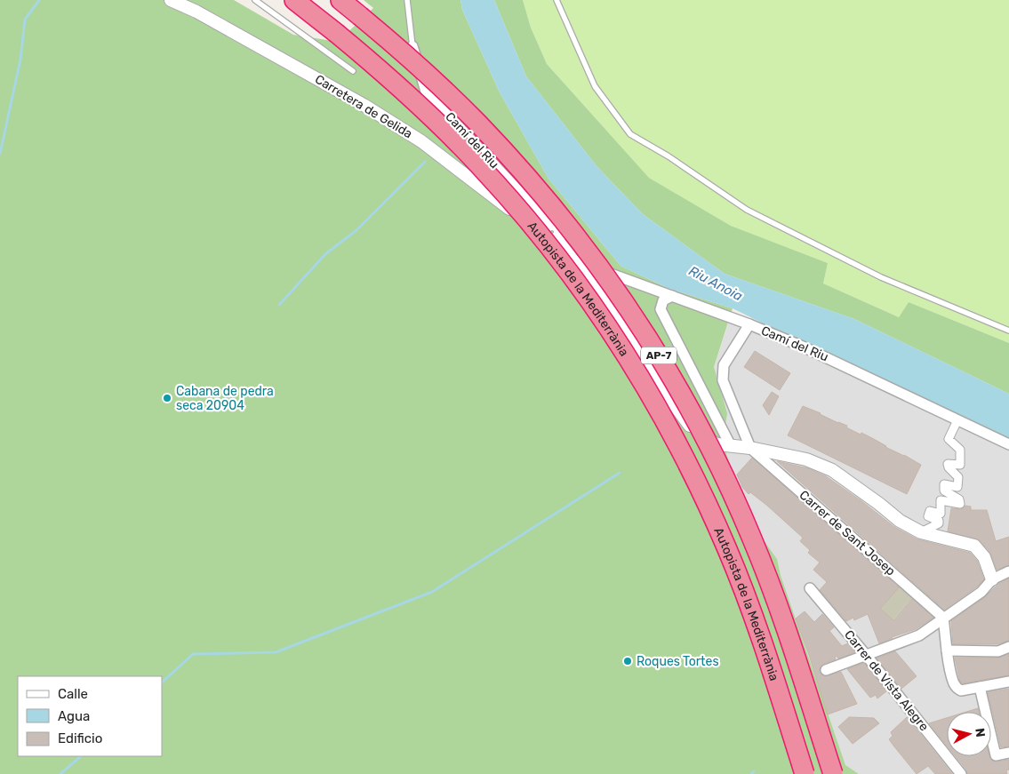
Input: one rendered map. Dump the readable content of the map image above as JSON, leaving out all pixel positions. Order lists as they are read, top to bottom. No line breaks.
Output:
{"streets":{"highway":["Autopista de la Mediterrània","AP-7"],"street":["Carretera de Gelida","Camí del Riu","Carrer de Sant Josep","Carrer de Vista Alegre"]},"crossings":[["Carretera de Gelida","Camí del Riu"]],"water":["Riu Anoia"],"places":["Cabana de pedra seca 20904","Roques Tortes"],"legend":["Calle","Agua","Edificio"],"north":"right"}
